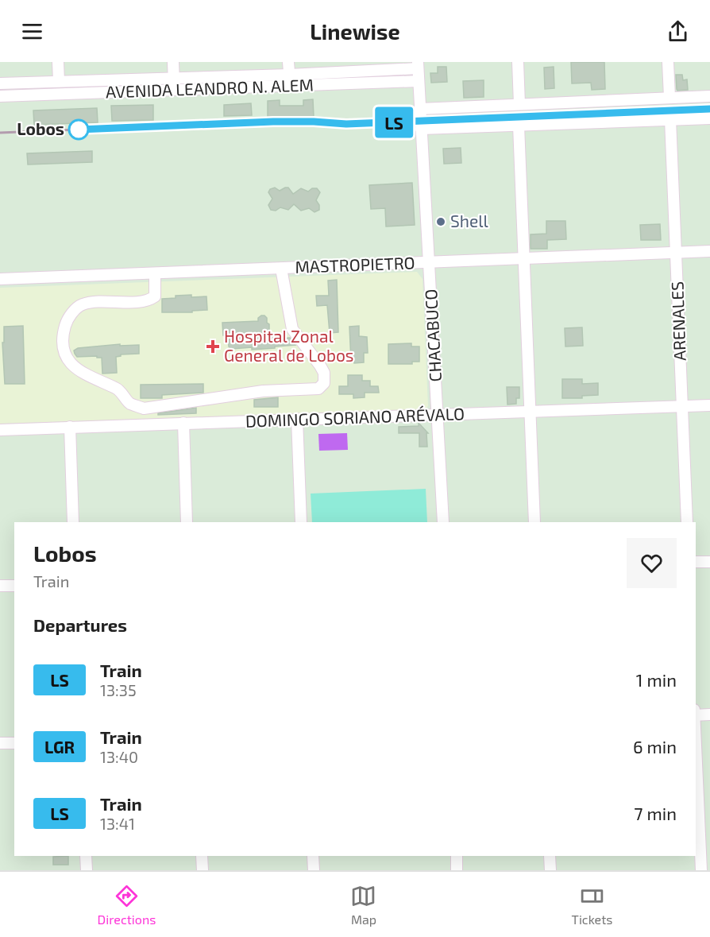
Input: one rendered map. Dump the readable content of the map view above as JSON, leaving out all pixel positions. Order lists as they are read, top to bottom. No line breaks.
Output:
{"streets":{"street":["AVENIDA LEANDRO N. ALEM","MASTROPIETRO","ARENALES","CHACABUCO","DOMINGO SORIANO ARÉVALO"]},"crossings":[["AVENIDA LEANDRO N. ALEM","CHACABUCO"],["MASTROPIETRO","ARENALES"],["MASTROPIETRO","CHACABUCO"],["ARENALES","DOMINGO SORIANO ARÉVALO"],["CHACABUCO","DOMINGO SORIANO ARÉVALO"]],"places":{"other":["Lobos","Shell"],"health":["Hospital Zonal General de Lobos"]},"page":{"header":"Linewise","on_map":"LS","heading":[["Lobos","Train"],"Departures"],"list":[{"mark":"LS","name":"Train","note":"13:35","value":"1 min"},{"mark":"LGR","name":"Train","note":"13:40","value":"6 min"},{"mark":"LS","name":"Train","note":"13:41","value":"7 min"}],"tabs":["Directions","Map","Tickets"]}}
